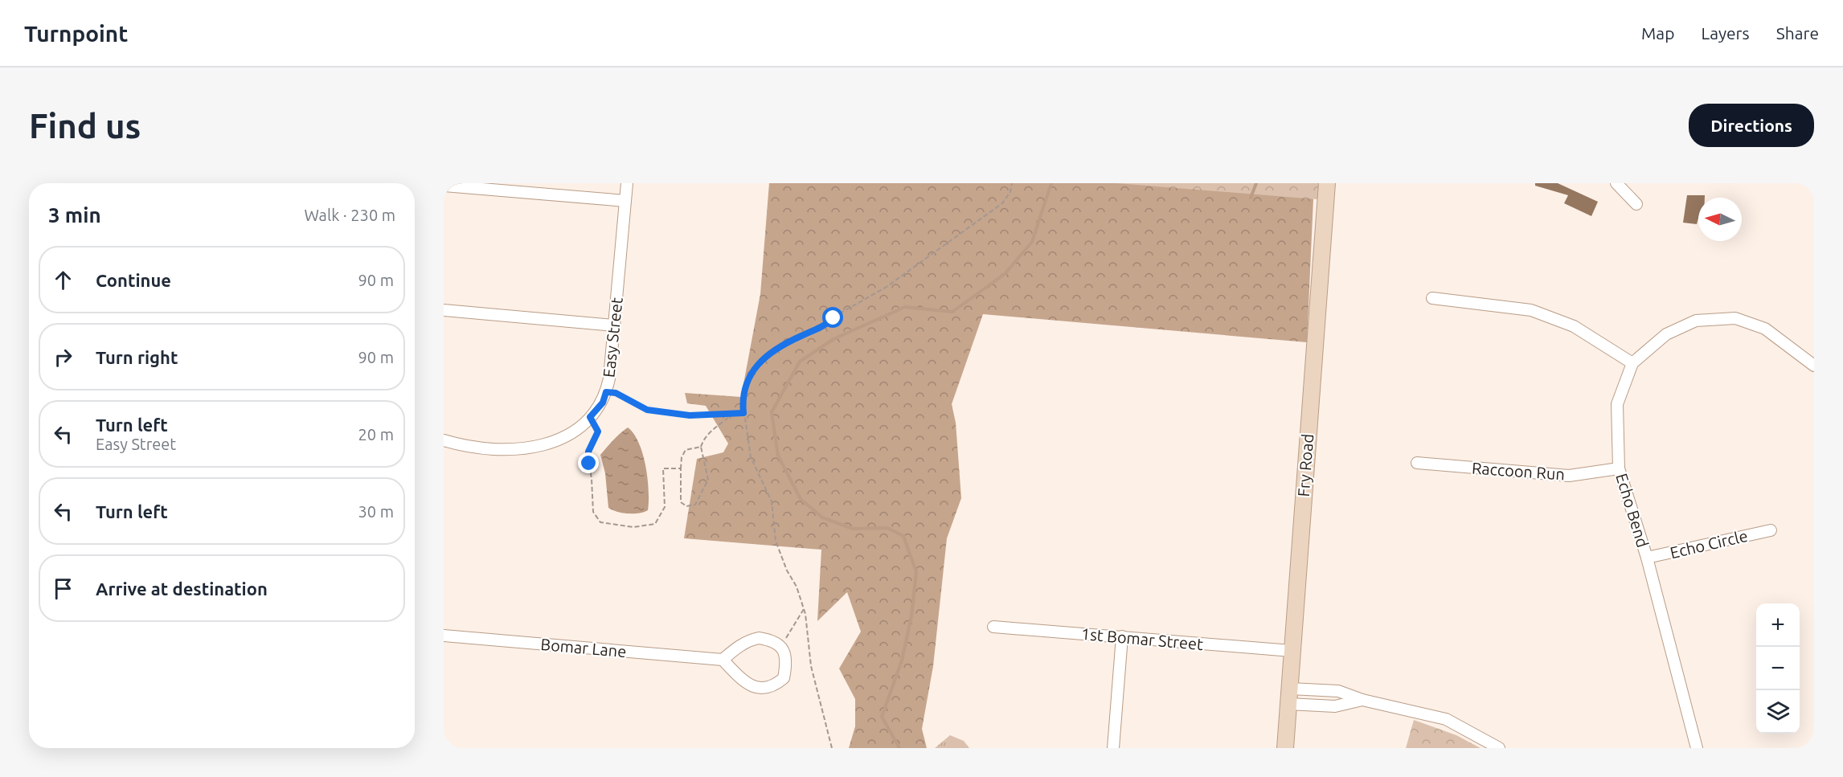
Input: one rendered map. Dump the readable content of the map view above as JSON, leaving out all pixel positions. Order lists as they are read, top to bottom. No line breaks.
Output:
{"streets":{"street":["Easy Street","Fry Road","Raccoon Run","Echo Bend","Echo Circle","1st Bomar Street","Bomar Lane"]},"crossings":[["Fry Road","1st Bomar Street"],["Raccoon Run","Echo Bend"],["Echo Bend","Echo Circle"]],"north":"left","page":{"header":"Turnpoint","nav":["Map","Layers","Share"],"buttons":"Directions","title":"Find us","heading":["3 min","Walk · 230 m"],"list":[["Continue","90 m"],["Turn right","90 m"],["Turn left","Easy Street","20 m"],["Turn left","30 m"],"Arrive at destination"],"map_buttons":["+","−"]}}
